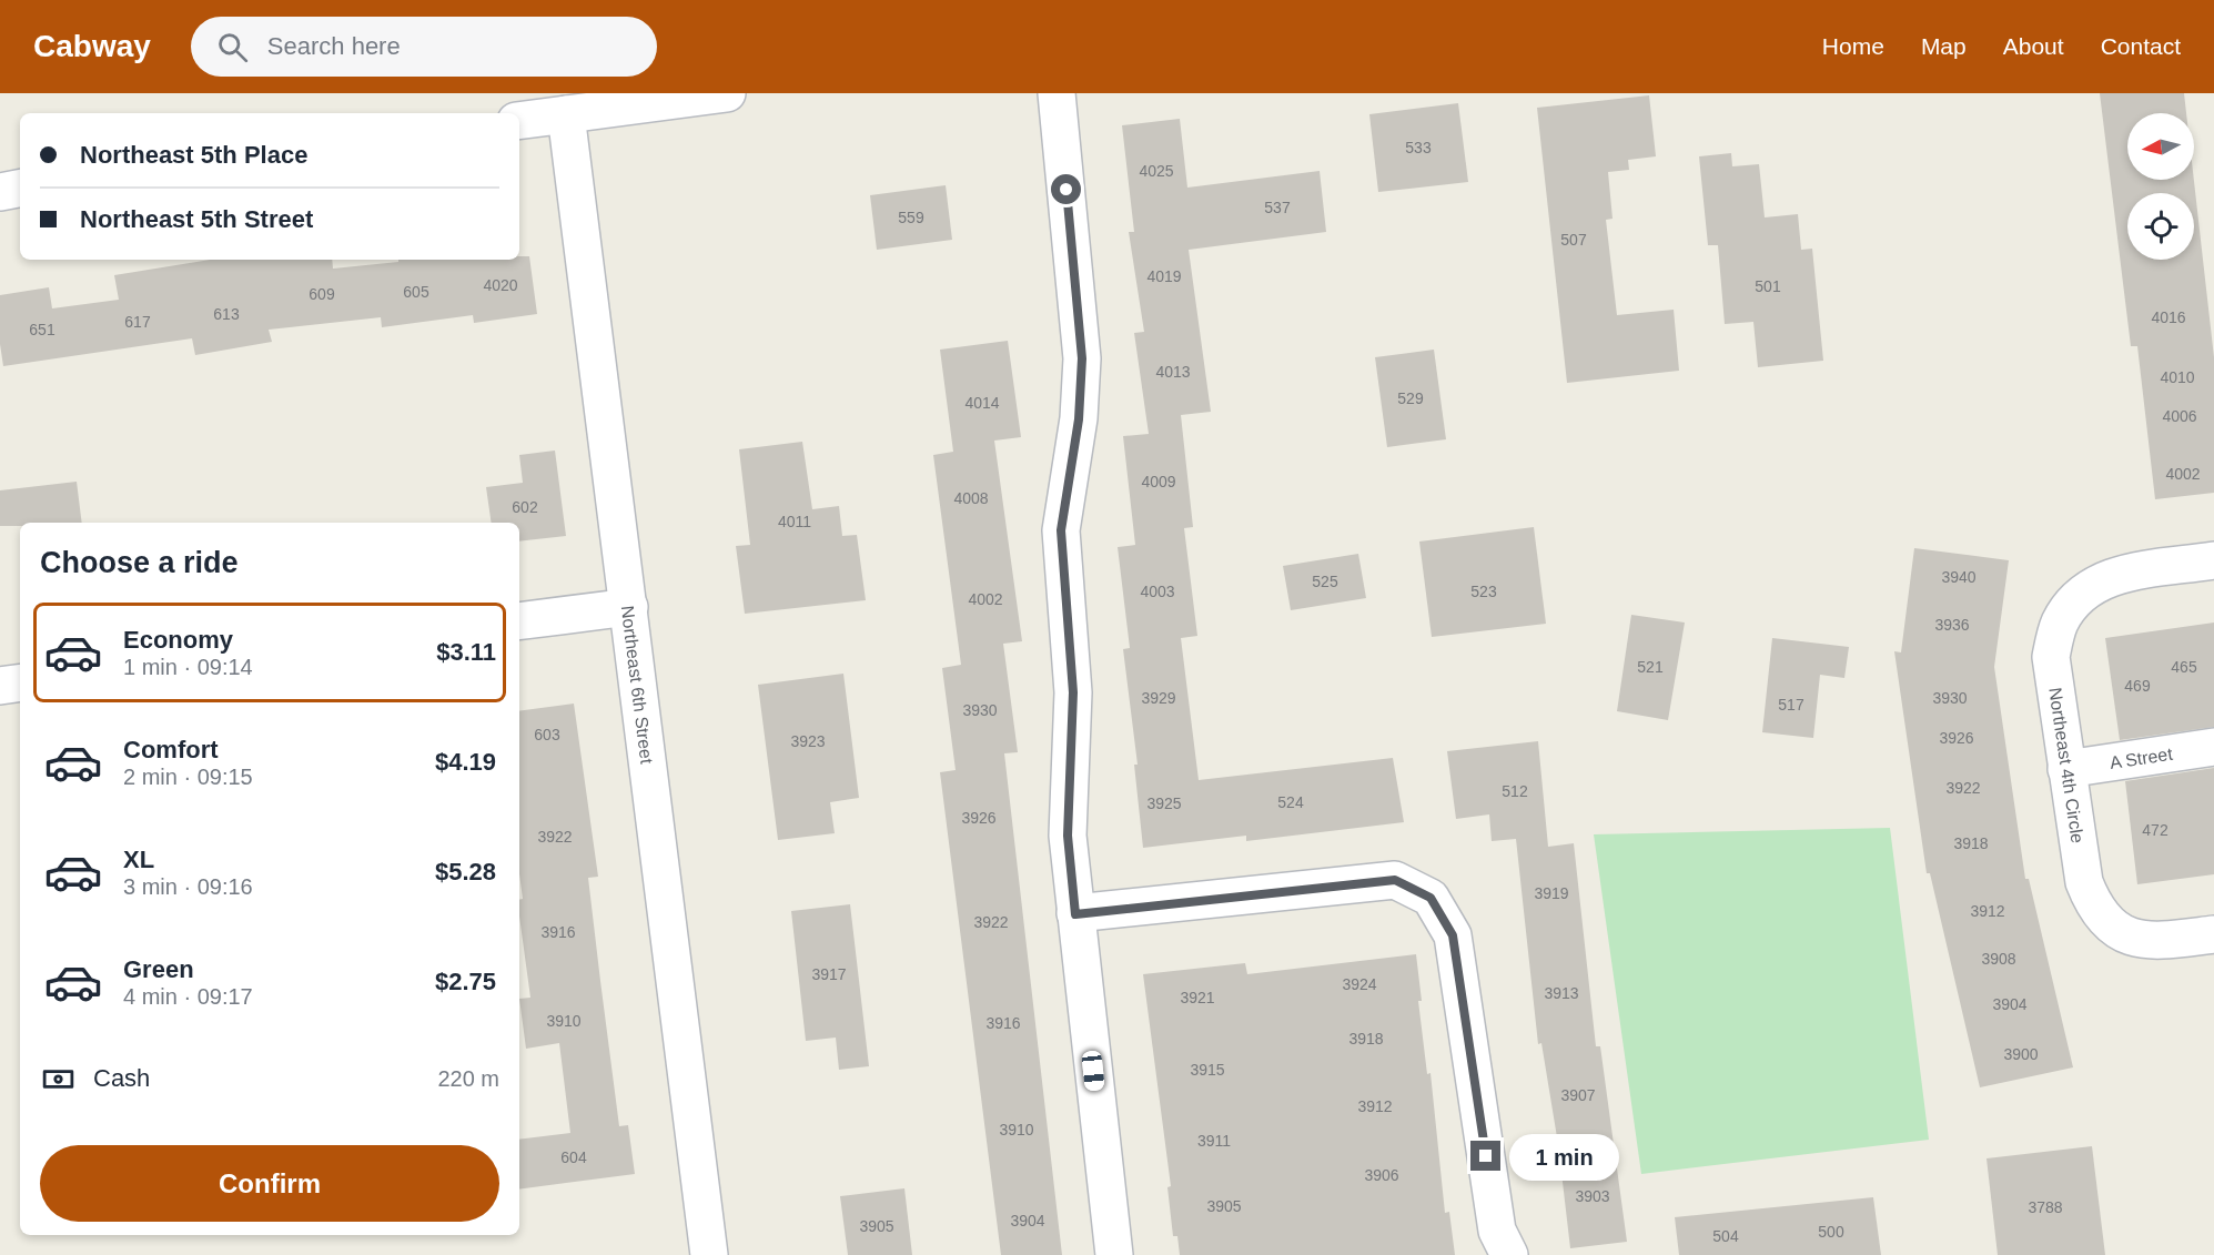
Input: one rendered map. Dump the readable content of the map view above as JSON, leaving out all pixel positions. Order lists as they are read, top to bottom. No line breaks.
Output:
{"streets":{"street":["Northeast 6th Street","A Street","Northeast 4th Circle"]},"crossings":[["A Street","Northeast 4th Circle"]],"house_numbers":["533","4025","537","559","507","4019","4020","501","605","609","613","4016","617","651","4013","4010","529","4014","4006","4002","4009","4008","602","4011","3940","525","4003","523","4002","3936","521","465","469","3929","3930","517","3930","603","3926","3923","3922","512","524","3925","3926","472","3922","3918","3919","3912","3922","3916","3908","3917","3924","3913","3921","3904","3910","3916","3918","3900","3915","3907","3912","3910","3911","604","3906","3903","3905","3788","3904","3905","500","504"],"north":"left","page":{"header":"Cabway","search":"Search here","nav":["Home","Map","About","Contact"],"banner":["Northeast 5th Place","Northeast 5th Street"],"heading":"Choose a ride","list":[{"name":"Economy","note":"1 min · 09:14","value":"$3.11"},{"name":"Comfort","note":"2 min · 09:15","value":"$4.19"},{"name":"XL","note":"3 min · 09:16","value":"$5.28"},{"name":"Green","note":"4 min · 09:17","value":"$2.75"}],"pay":["Cash","220 m"],"buttons":"Confirm","bubble":"1 min"}}
